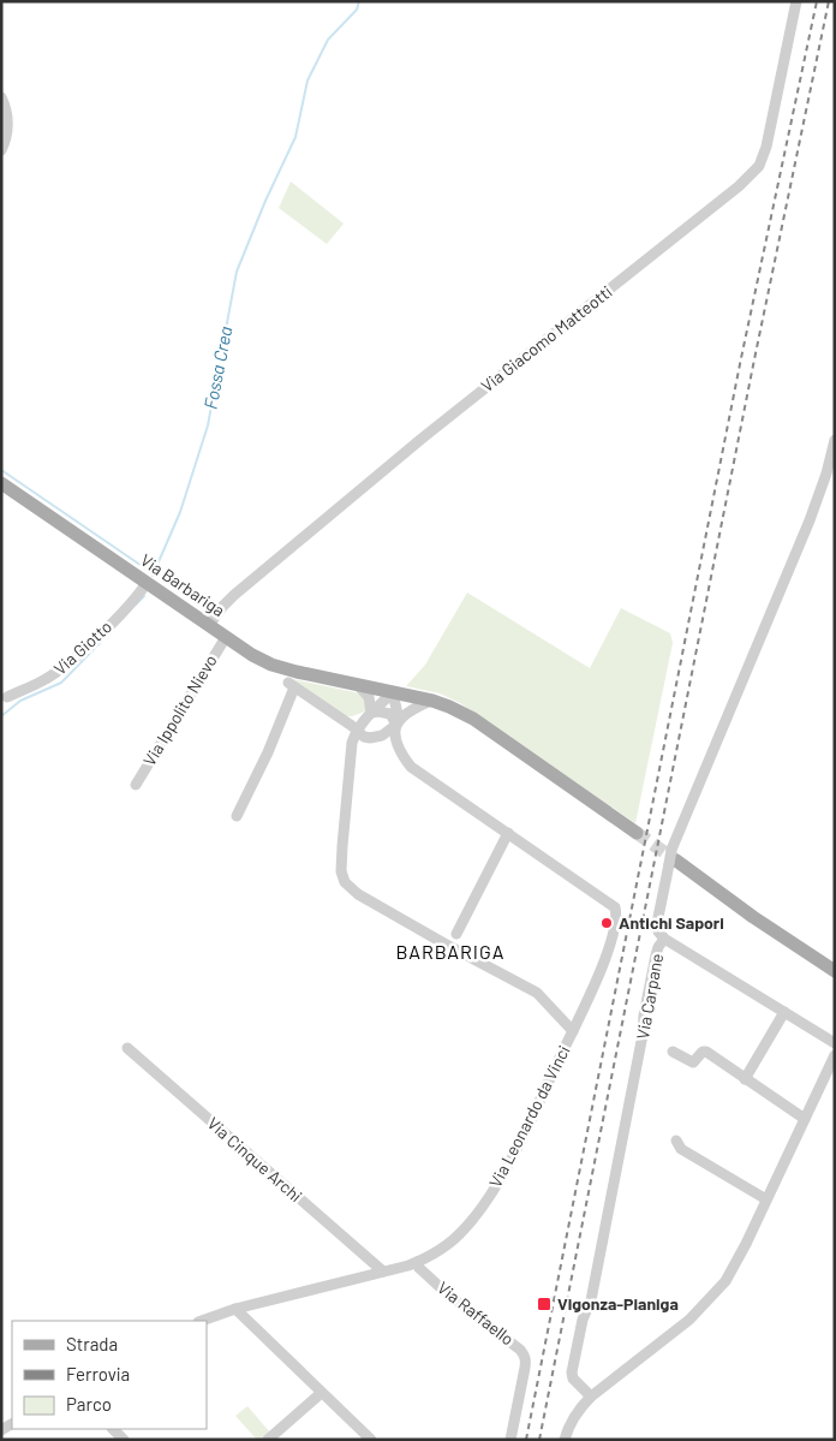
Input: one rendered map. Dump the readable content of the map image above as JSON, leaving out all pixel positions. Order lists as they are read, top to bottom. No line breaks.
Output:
{"streets":{"main road":["Via Barbariga"],"street":["Via Giacomo Matteotti","Via Giotto","Via Ippolito Nievo","Via Carpane","Via Leonardo da Vinci","Via Cinque Archi","Via Raffaello"]},"crossings":[["Via Giacomo Matteotti","Via Barbariga"],["Via Barbariga","Via Giotto"],["Via Barbariga","Via Ippolito Nievo"],["Via Leonardo da Vinci","Via Cinque Archi"],["Via Leonardo da Vinci","Via Raffaello"]],"districts":["BARBARIGA"],"water":["Fossa Crea"],"places":{"other":["Antichi Sapori"],"transit":["Vigonza-Pianiga"]},"legend":["Strada","Ferrovia","Parco"]}
